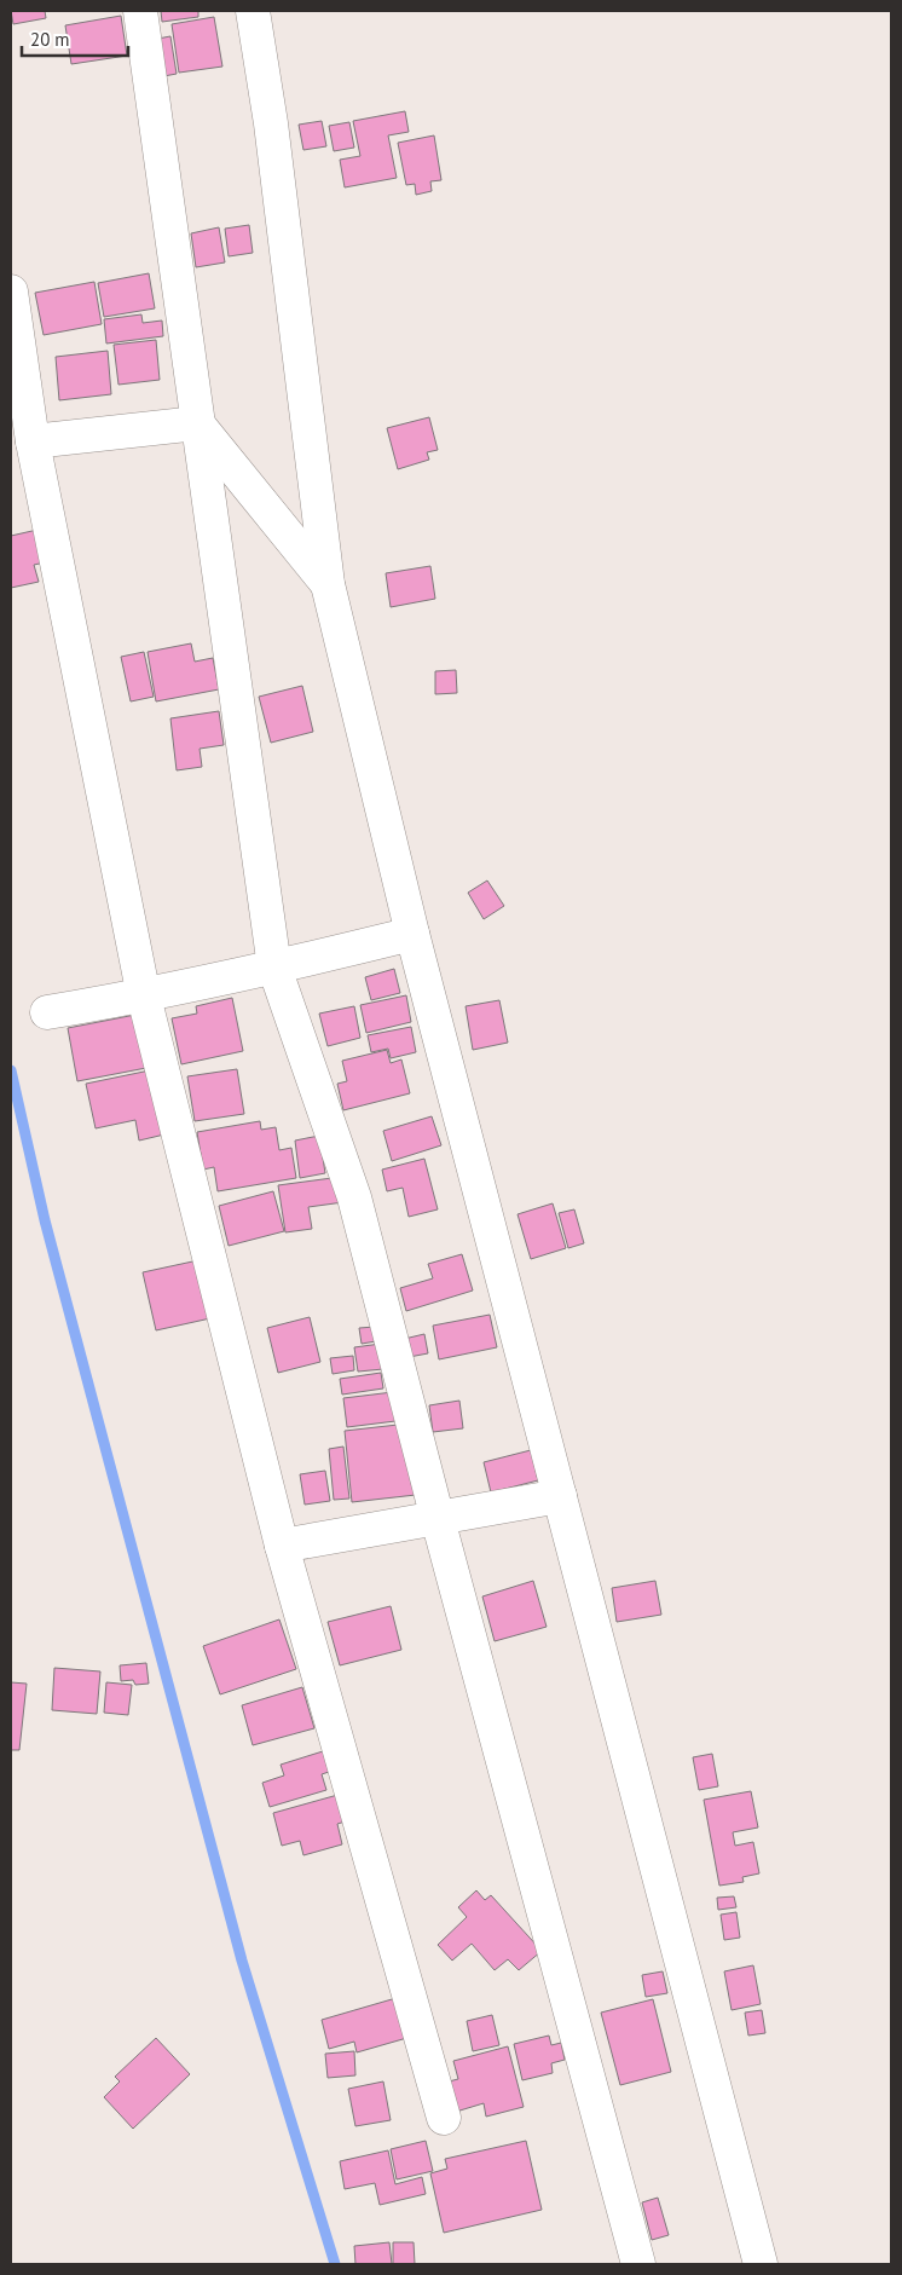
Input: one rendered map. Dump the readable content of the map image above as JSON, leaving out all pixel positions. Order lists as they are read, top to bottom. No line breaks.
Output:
{"scale_bar":"20 m"}
